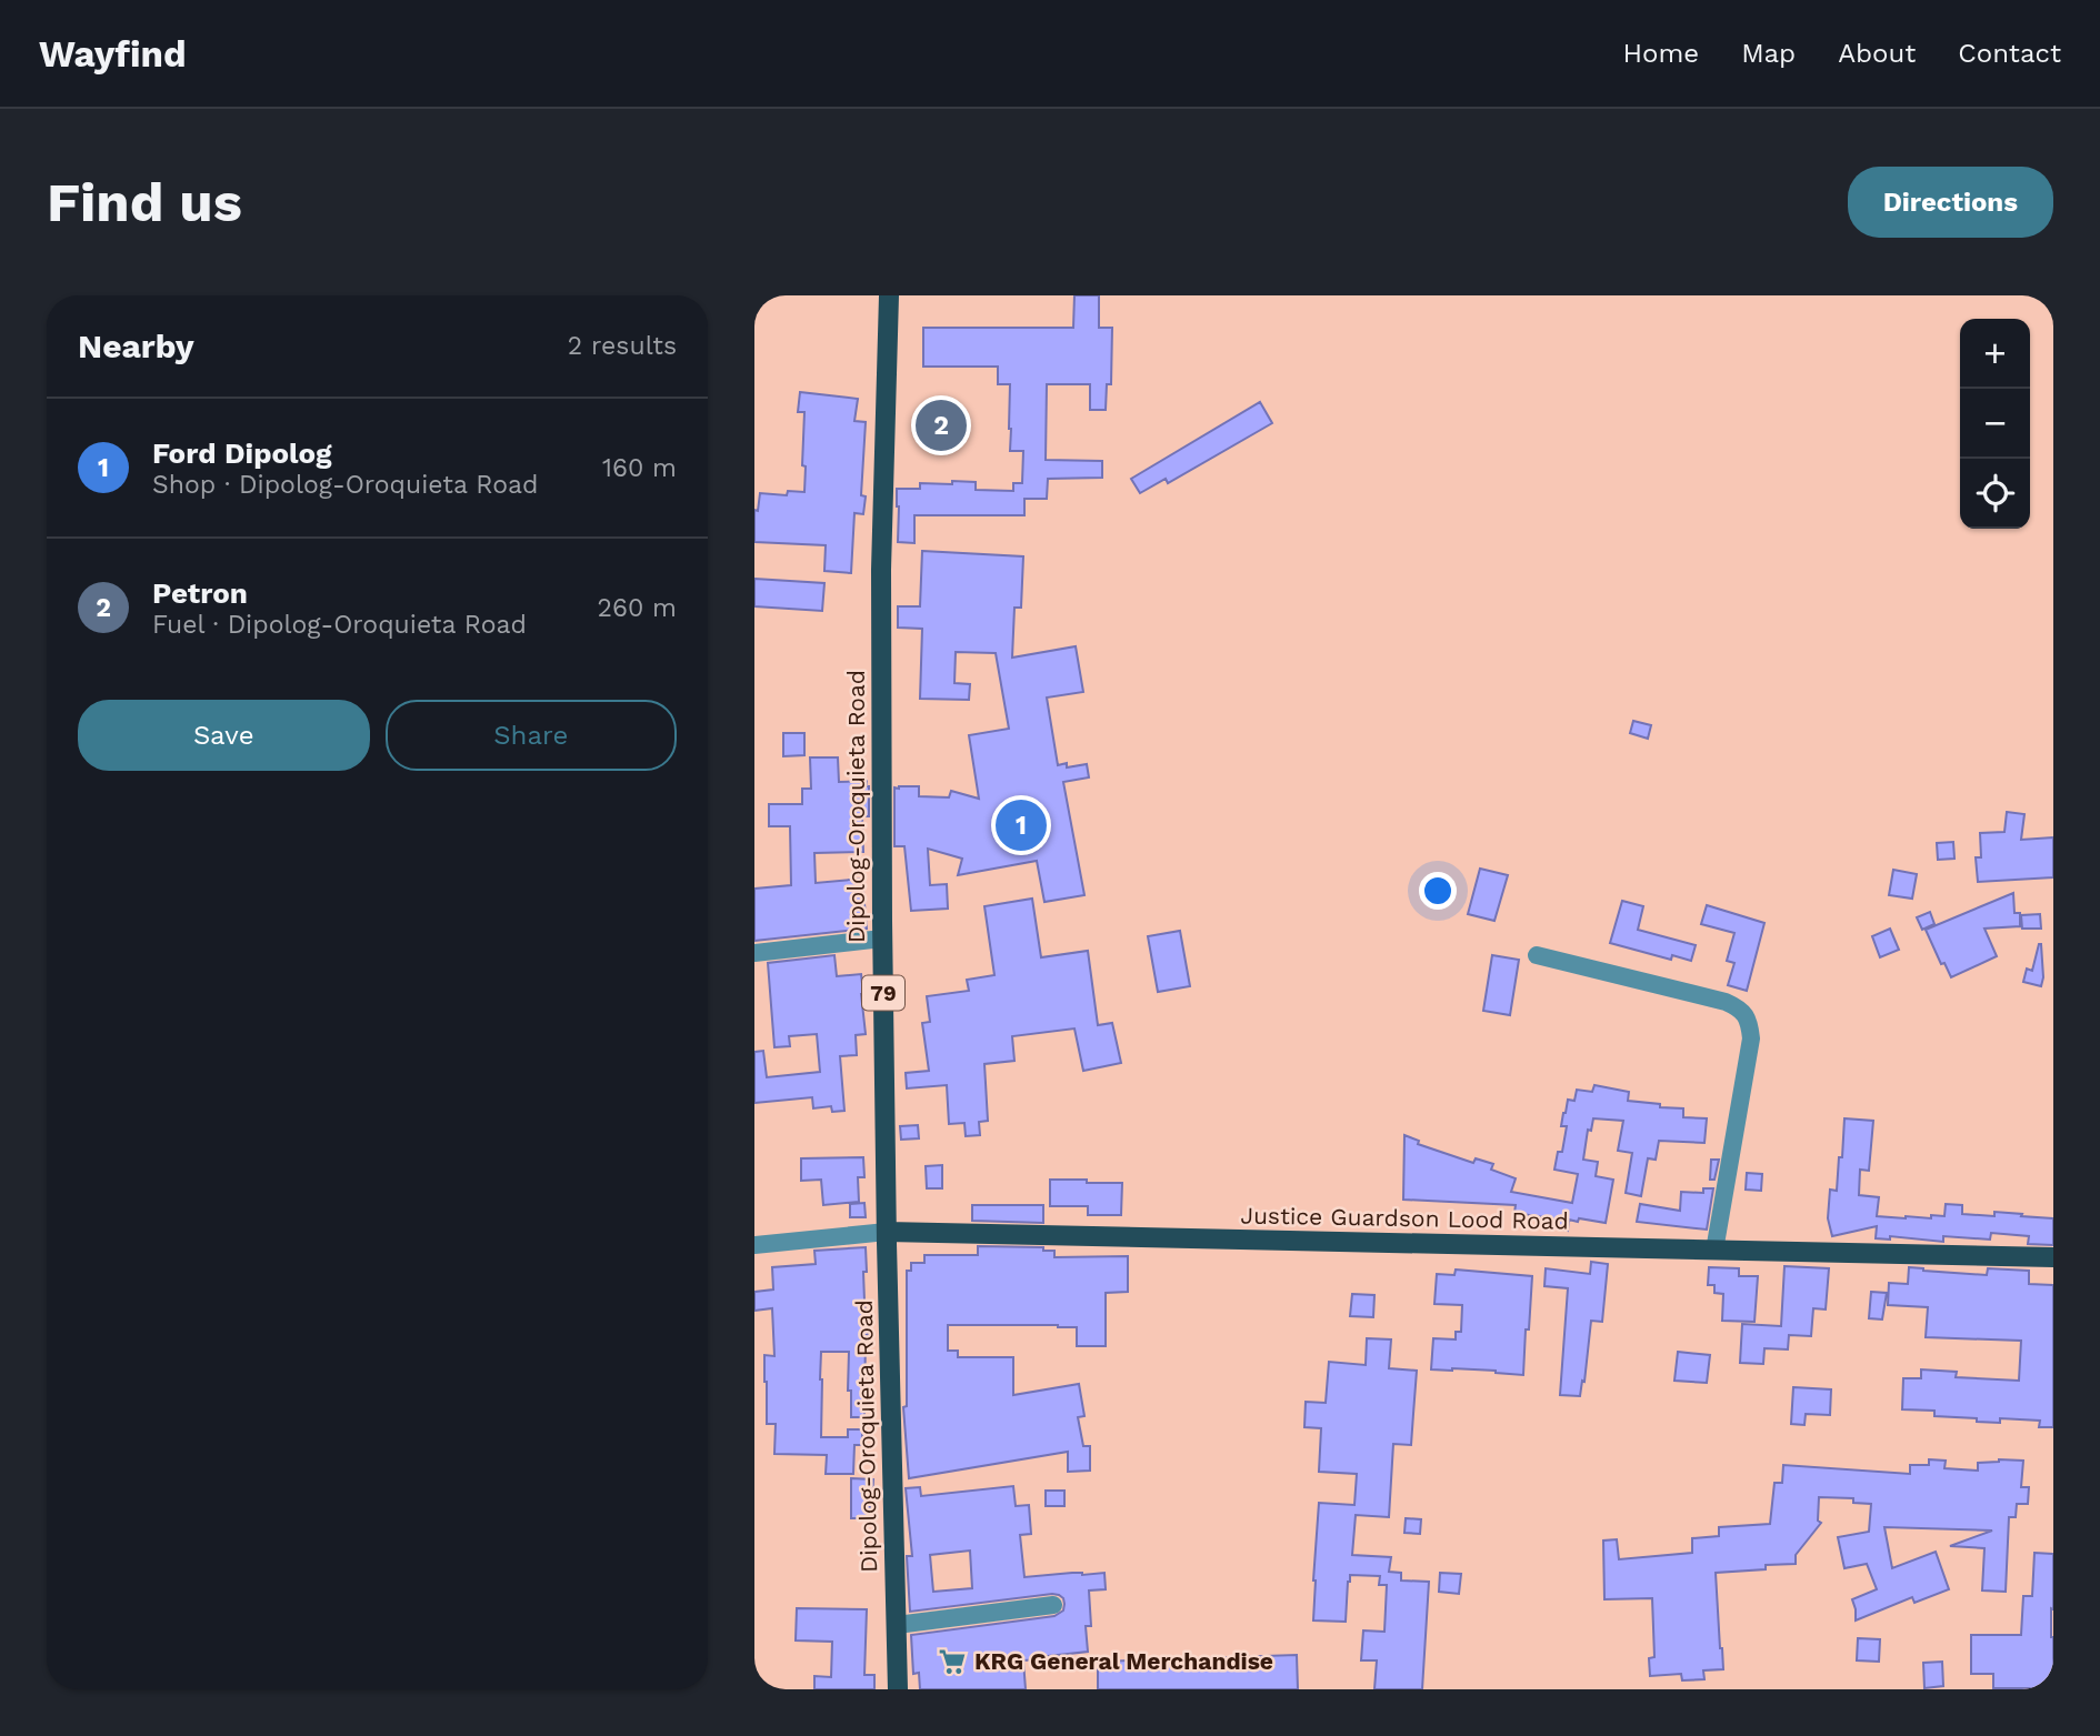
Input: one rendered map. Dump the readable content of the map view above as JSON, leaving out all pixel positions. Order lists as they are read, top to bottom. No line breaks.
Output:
{"streets":{"main road":["Dipolog-Oroquieta Road","79","Justice Guardson Lood Road"]},"crossings":[["Dipolog-Oroquieta Road","Justice Guardson Lood Road"]],"places":{"supermarket":["KRG General Merchandise"]},"page":{"header":"Wayfind","nav":["Home","Map","About","Contact"],"buttons":["Directions",["Save","Share"]],"title":"Find us","heading":["Nearby","2 results"],"map_buttons":["+","−"],"pins":["2","1"],"list":[{"mark":"1","name":"Ford Dipolog","note":"Shop · Dipolog-Oroquieta Road","value":"160 m"},{"mark":"2","name":"Petron","note":"Fuel · Dipolog-Oroquieta Road","value":"260 m"}]}}
